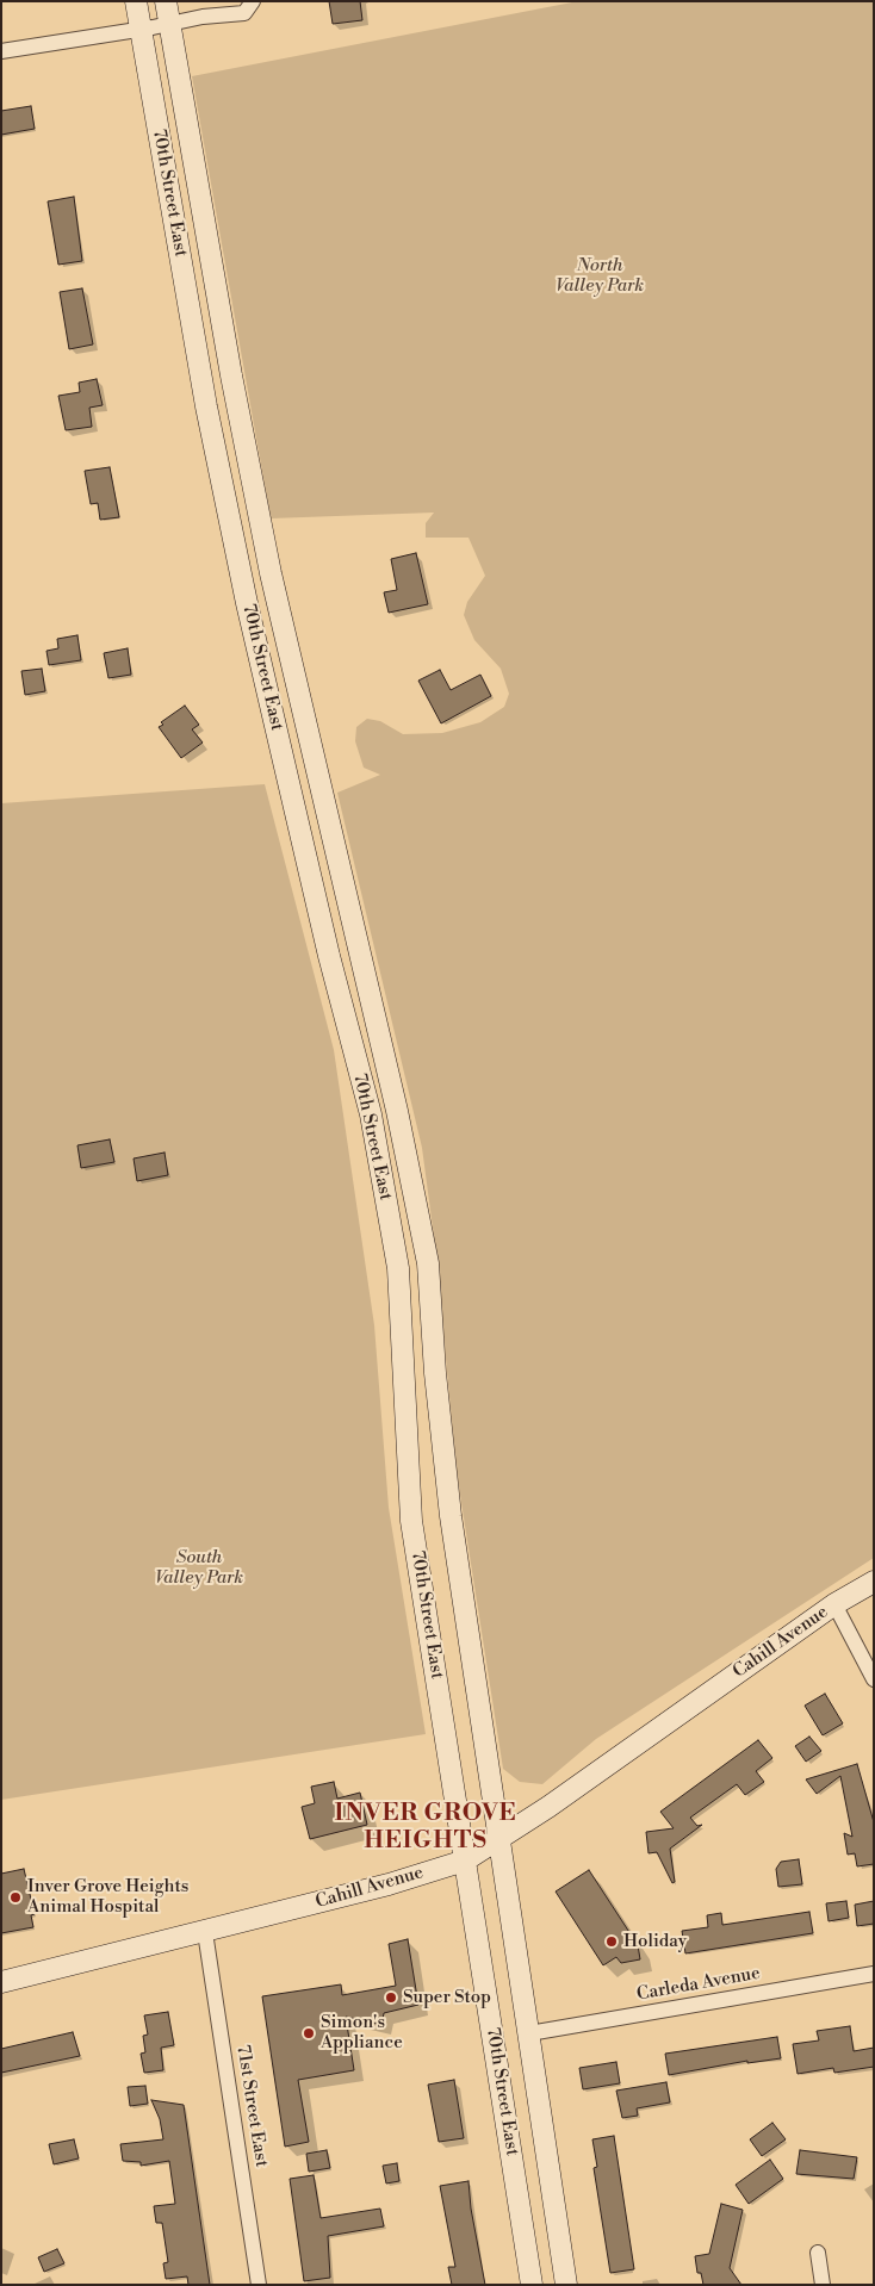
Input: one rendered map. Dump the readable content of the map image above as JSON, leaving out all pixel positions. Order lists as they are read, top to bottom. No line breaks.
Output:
{"streets":{"main road":["70th Street East","Cahill Avenue"],"street":["Carleda Avenue","71st Street East"]},"crossings":[["70th Street East","Cahill Avenue"],["70th Street East","Carleda Avenue"],["Cahill Avenue","71st Street East"]],"districts":["INVER GROVE HEIGHTS"],"parks":["North Valley Park","South Valley Park"],"places":["Inver Grove Heights Animal Hospital","Holiday","Super Stop","Simon's Appliance"]}
